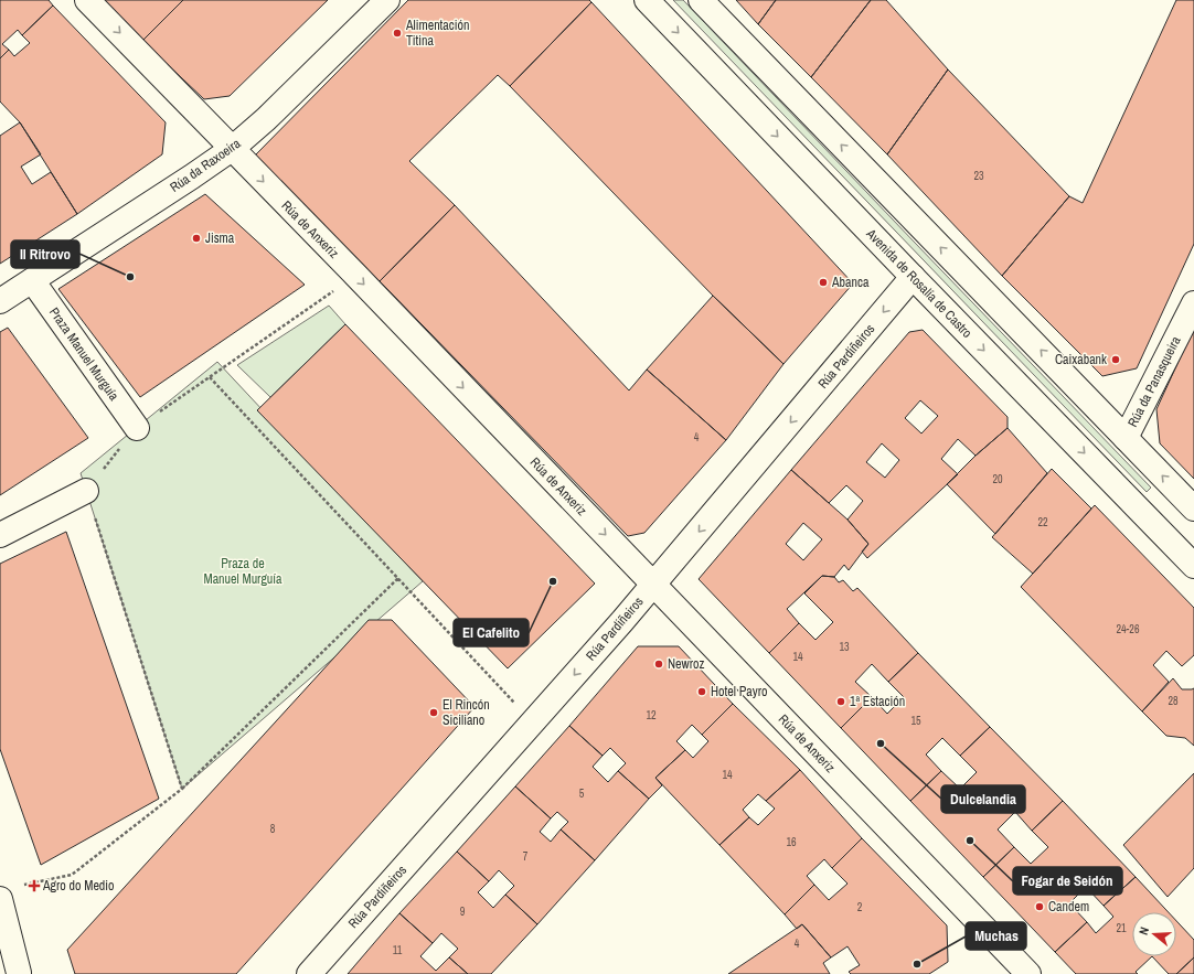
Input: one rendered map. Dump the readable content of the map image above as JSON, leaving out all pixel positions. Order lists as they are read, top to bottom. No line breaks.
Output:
{"streets":{"main road":["Rúa da Raxoeira","Rúa de Anxeriz","Avenida de Rosalía de Castro","Praza Manuel Murguía","Rúa Pardiñeiros","Rúa da Panasqueira"]},"crossings":[["Rúa da Raxoeira","Rúa de Anxeriz"],["Rúa da Raxoeira","Praza Manuel Murguía"],["Rúa de Anxeriz","Rúa Pardiñeiros"],["Avenida de Rosalía de Castro","Rúa Pardiñeiros"]],"one_way":["Rúa de Anxeriz","Rúa Pardiñeiros"],"parks":["Praza de Manuel Murguía"],"places":{"other":["Alimentación Titina","Jisma","Il Ritrovo","Abanca","Caixabank","El Cafelito","Newroz","Hotel Payro","1ª Estación","El Rincón Siciliano","Dulcelandia","Fogar de Seidón","Candem","Muchas"],"health":["Agro do Medio"]},"house_numbers":["23","4","20","22","24-26","13","14","28","12","15","14","5","8","16","7","2","9","21","4","11"],"north":"left"}
